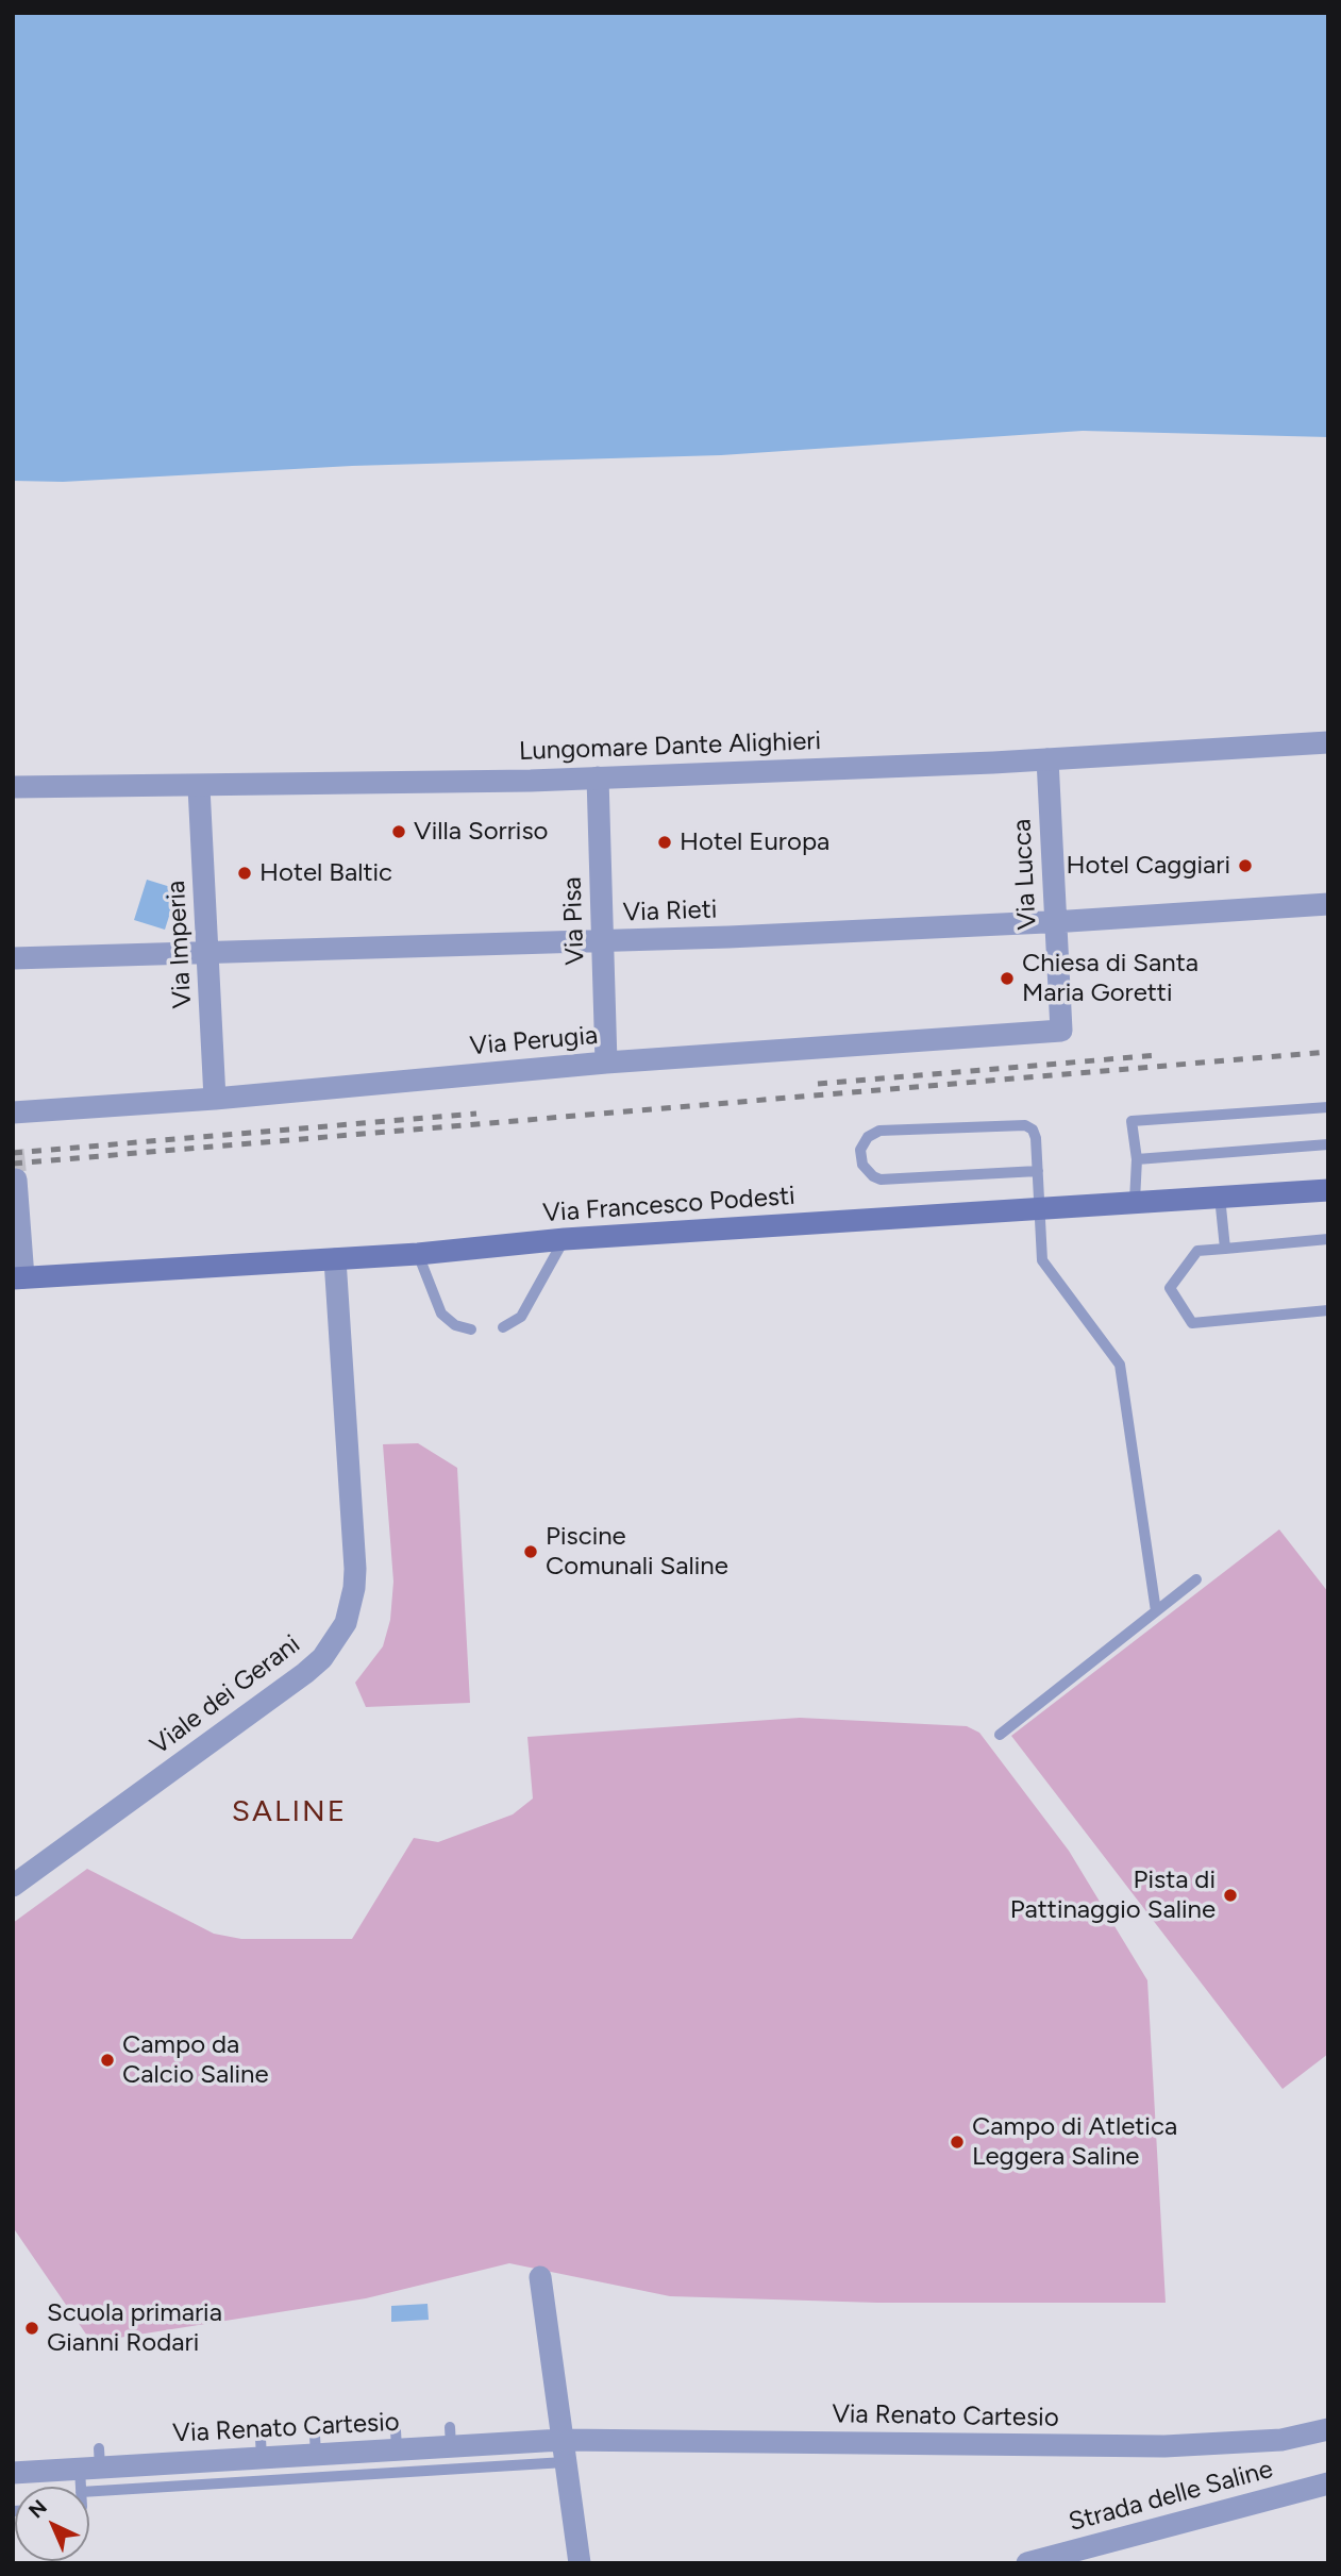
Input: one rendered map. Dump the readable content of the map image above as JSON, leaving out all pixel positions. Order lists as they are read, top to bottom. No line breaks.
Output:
{"streets":{"main road":["Via Francesco Podesti"],"street":["Lungomare Dante Alighieri","Via Lucca","Via Rieti","Via Pisa","Via Imperia","Via Perugia","Viale dei Gerani","Via Renato Cartesio","Strada delle Saline"]},"crossings":[["Lungomare Dante Alighieri","Via Lucca"],["Lungomare Dante Alighieri","Via Pisa"],["Lungomare Dante Alighieri","Via Imperia"],["Via Lucca","Via Rieti"],["Via Lucca","Via Perugia"],["Via Rieti","Via Pisa"],["Via Rieti","Via Imperia"],["Via Pisa","Via Perugia"],["Via Imperia","Via Perugia"],["Via Francesco Podesti","Viale dei Gerani"]],"districts":["SALINE"],"places":["Villa Sorriso","Hotel Europa","Hotel Caggiari","Hotel Baltic","Chiesa di Santa Maria Goretti","Piscine Comunali Saline","Pista di Pattinaggio Saline","Campo da Calcio Saline","Campo di Atletica Leggera Saline","Scuola primaria Gianni Rodari"],"north":"top left"}
